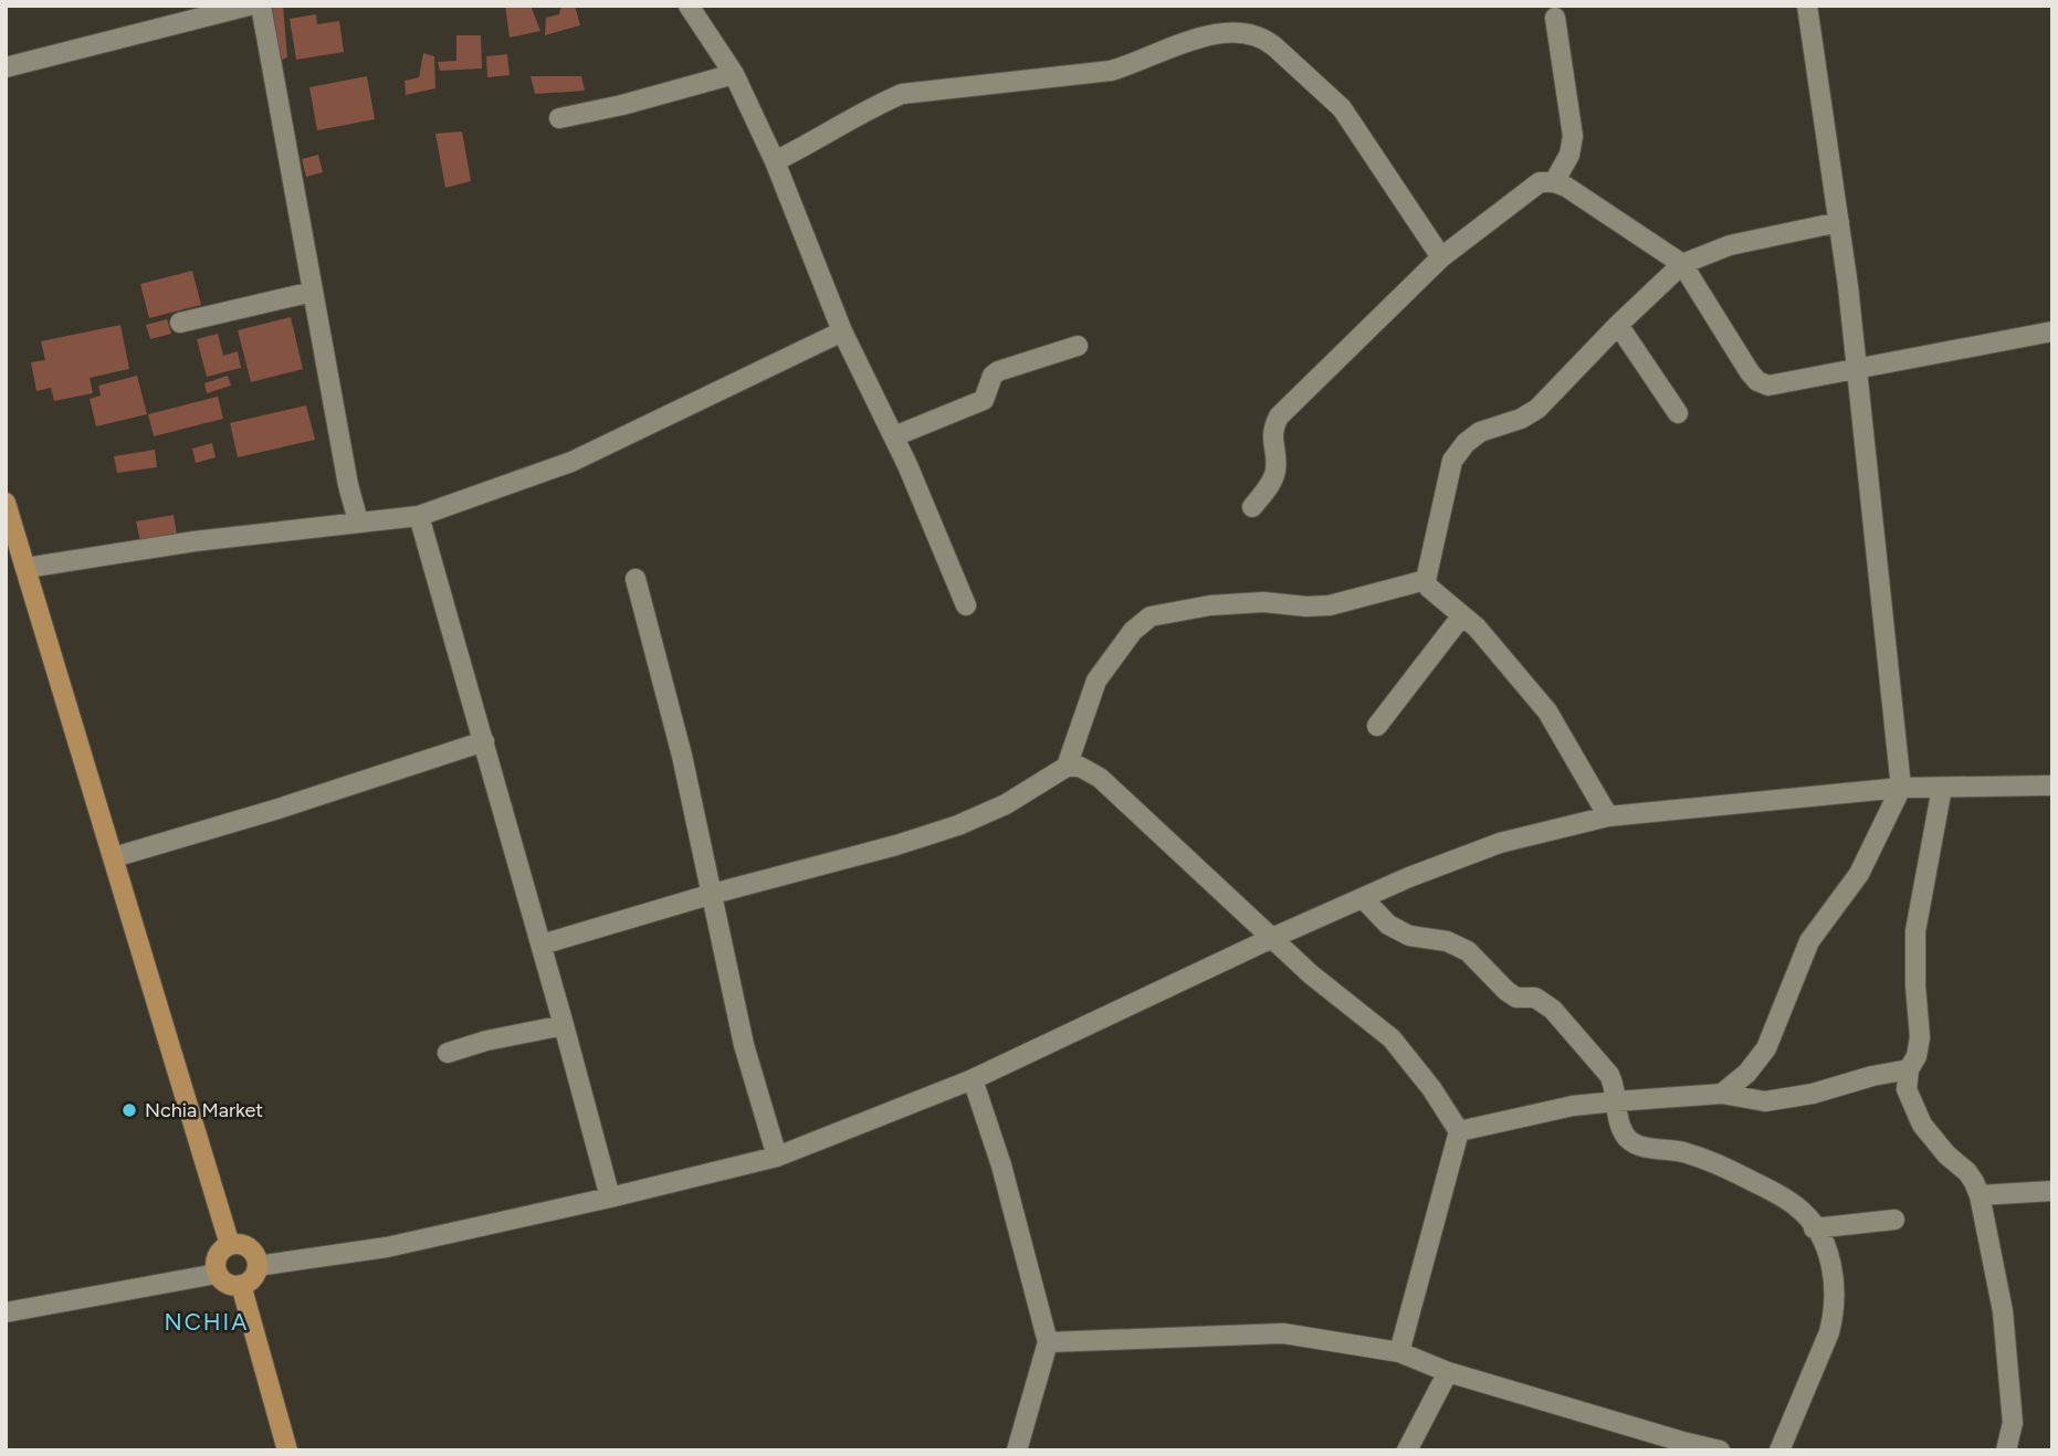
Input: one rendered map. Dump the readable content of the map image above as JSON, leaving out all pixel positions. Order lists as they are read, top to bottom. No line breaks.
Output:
{"districts":["NCHIA"],"places":["Nchia Market"]}
